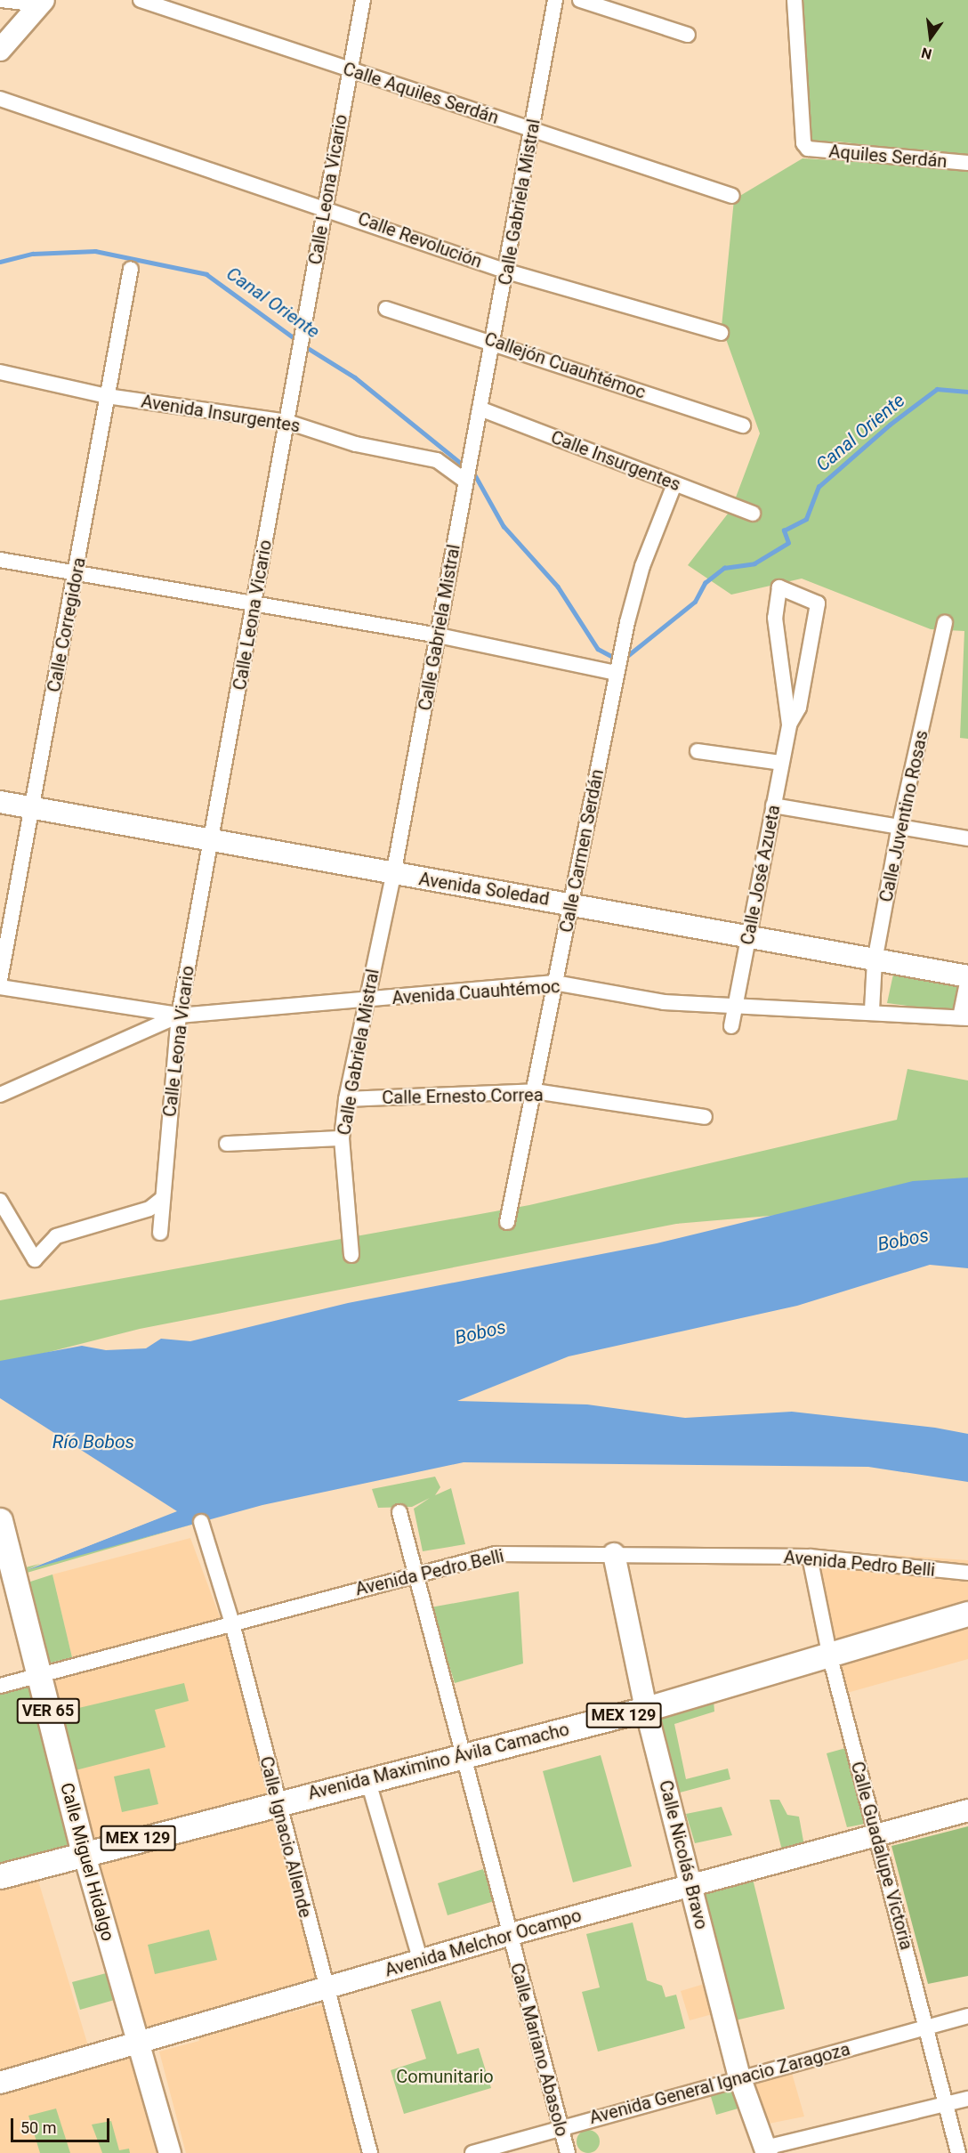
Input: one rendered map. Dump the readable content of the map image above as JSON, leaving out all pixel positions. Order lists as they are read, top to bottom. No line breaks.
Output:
{"streets":{"main road":["VER 65","MEX 129","Avenida Maximino Ávila Camacho","Calle Miguel Hidalgo"],"street":["Calle Aquiles Serdán","Aquiles Serdán","Calle Leona Vicario","Calle Gabriela Mistral","Calle Revolución","Callejón Cuauhtémoc","Avenida Insurgentes","Calle Insurgentes","Calle Corregidora","Calle Juventino Rosas","Calle Carmen Serdán","Calle José Azueta","Avenida Soledad","Avenida Cuauhtémoc","Calle Ernesto Correa","Avenida Pedro Belli","Calle Ignacio Allende","Calle Nicolás Bravo","Calle Guadalupe Victoria","Avenida Melchor Ocampo","Calle Mariano Abasolo","Avenida General Ignacio Zaragoza"]},"crossings":[["Calle Aquiles Serdán","Calle Leona Vicario"],["Calle Aquiles Serdán","Calle Gabriela Mistral"],["Calle Leona Vicario","Calle Revolución"],["Calle Leona Vicario","Avenida Insurgentes"],["Calle Leona Vicario","Avenida Soledad"],["Calle Leona Vicario","Avenida Cuauhtémoc"],["Calle Gabriela Mistral","Calle Revolución"],["Calle Gabriela Mistral","Callejón Cuauhtémoc"],["Calle Gabriela Mistral","Avenida Insurgentes"],["Calle Gabriela Mistral","Calle Insurgentes"],["Calle Gabriela Mistral","Avenida Soledad"],["Calle Gabriela Mistral","Avenida Cuauhtémoc"],["Calle Gabriela Mistral","Calle Ernesto Correa"],["Avenida Insurgentes","Calle Corregidora"],["Calle Insurgentes","Calle Carmen Serdán"],["Calle Corregidora","Avenida Soledad"],["Calle Juventino Rosas","Avenida Soledad"],["Calle Juventino Rosas","Avenida Cuauhtémoc"],["Calle Carmen Serdán","Avenida Soledad"],["Calle Carmen Serdán","Avenida Cuauhtémoc"],["Calle Carmen Serdán","Calle Ernesto Correa"],["Calle José Azueta","Avenida Soledad"],["Calle José Azueta","Avenida Cuauhtémoc"],["Avenida Pedro Belli","Calle Ignacio Allende"],["Avenida Pedro Belli","Calle Nicolás Bravo"],["Avenida Pedro Belli","Calle Guadalupe Victoria"],["Avenida Pedro Belli","Calle Miguel Hidalgo"],["Avenida Pedro Belli","Calle Mariano Abasolo"],["Avenida Maximino Ávila Camacho","Calle Ignacio Allende"],["Avenida Maximino Ávila Camacho","Calle Nicolás Bravo"],["Avenida Maximino Ávila Camacho","Calle Guadalupe Victoria"],["Avenida Maximino Ávila Camacho","Calle Miguel Hidalgo"],["Avenida Maximino Ávila Camacho","Calle Mariano Abasolo"],["Calle Ignacio Allende","Avenida Melchor Ocampo"],["Calle Nicolás Bravo","Avenida Melchor Ocampo"],["Calle Nicolás Bravo","Avenida General Ignacio Zaragoza"],["Calle Guadalupe Victoria","Avenida Melchor Ocampo"],["Calle Guadalupe Victoria","Avenida General Ignacio Zaragoza"],["Calle Miguel Hidalgo","Avenida Melchor Ocampo"],["Avenida Melchor Ocampo","Calle Mariano Abasolo"],["Calle Mariano Abasolo","Avenida General Ignacio Zaragoza"]],"water":["Canal Oriente","Bobos","Río Bobos"],"parks":["Comunitario"],"scale_bar":"50 m","north":"bottom"}
